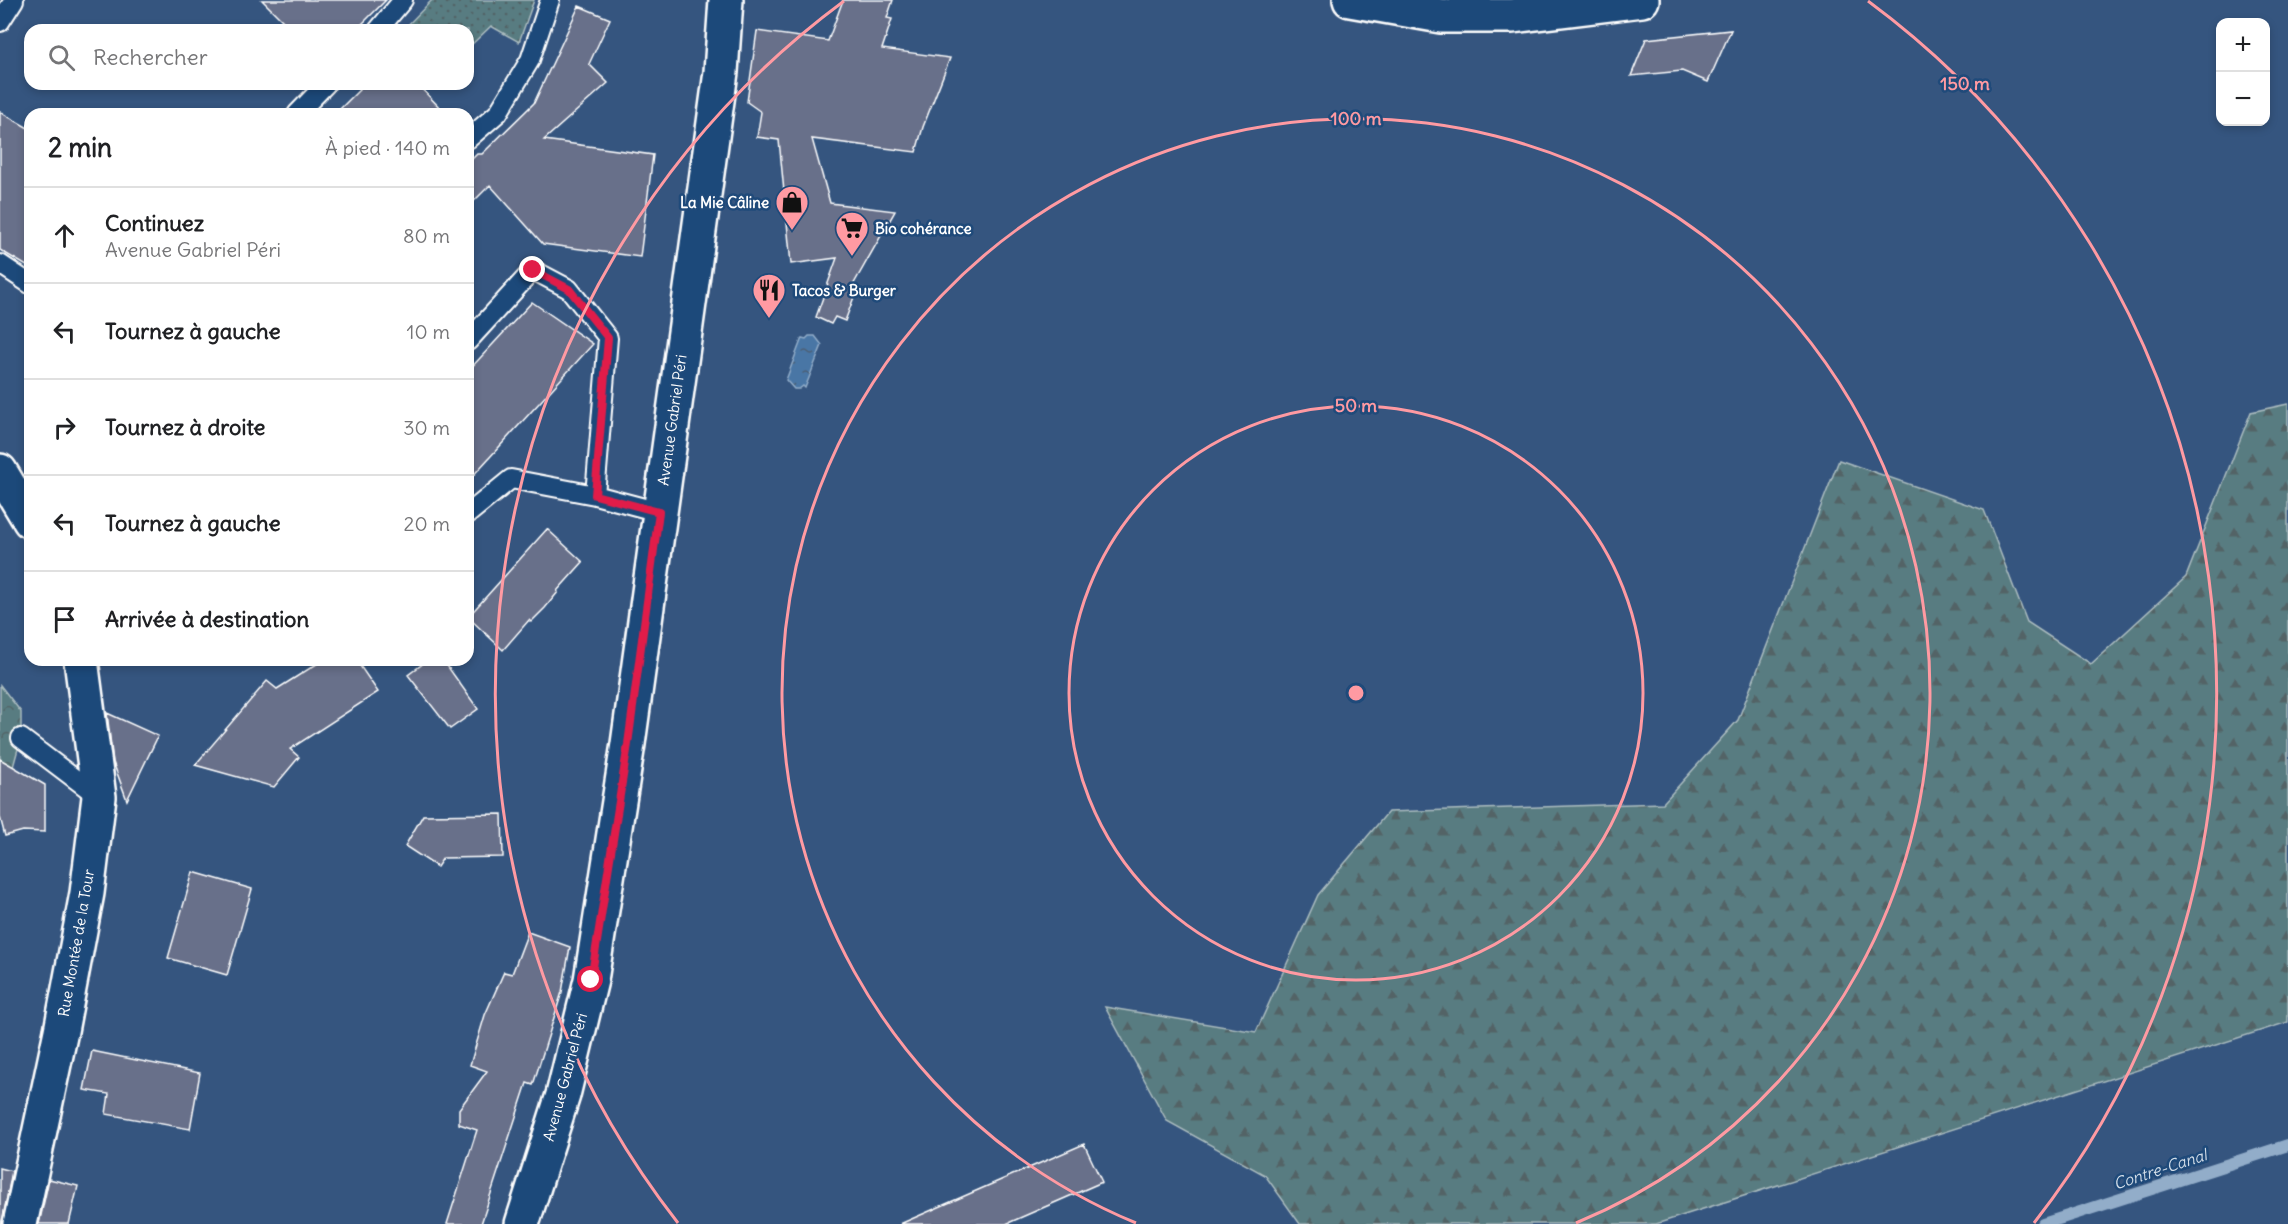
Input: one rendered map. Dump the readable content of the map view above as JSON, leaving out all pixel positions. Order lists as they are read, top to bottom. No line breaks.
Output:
{"streets":{"main road":["Avenue Gabriel Péri","Rue Montée de la Tour"]},"water":["Contre-Canal"],"places":{"shop":["La Mie Câline"],"supermarket":["Bio cohérance"],"restaurant":["Tacos & Burger"]},"page":{"map_buttons":["+","−"],"search":"Rechercher","heading":["2 min","À pied · 140 m"],"list":[["Continuez","Avenue Gabriel Péri","80 m"],["Tournez à gauche","10 m"],["Tournez à droite","30 m"],["Tournez à gauche","20 m"],"Arrivée à destination"]},"rings":["150 m","100 m","50 m"]}
